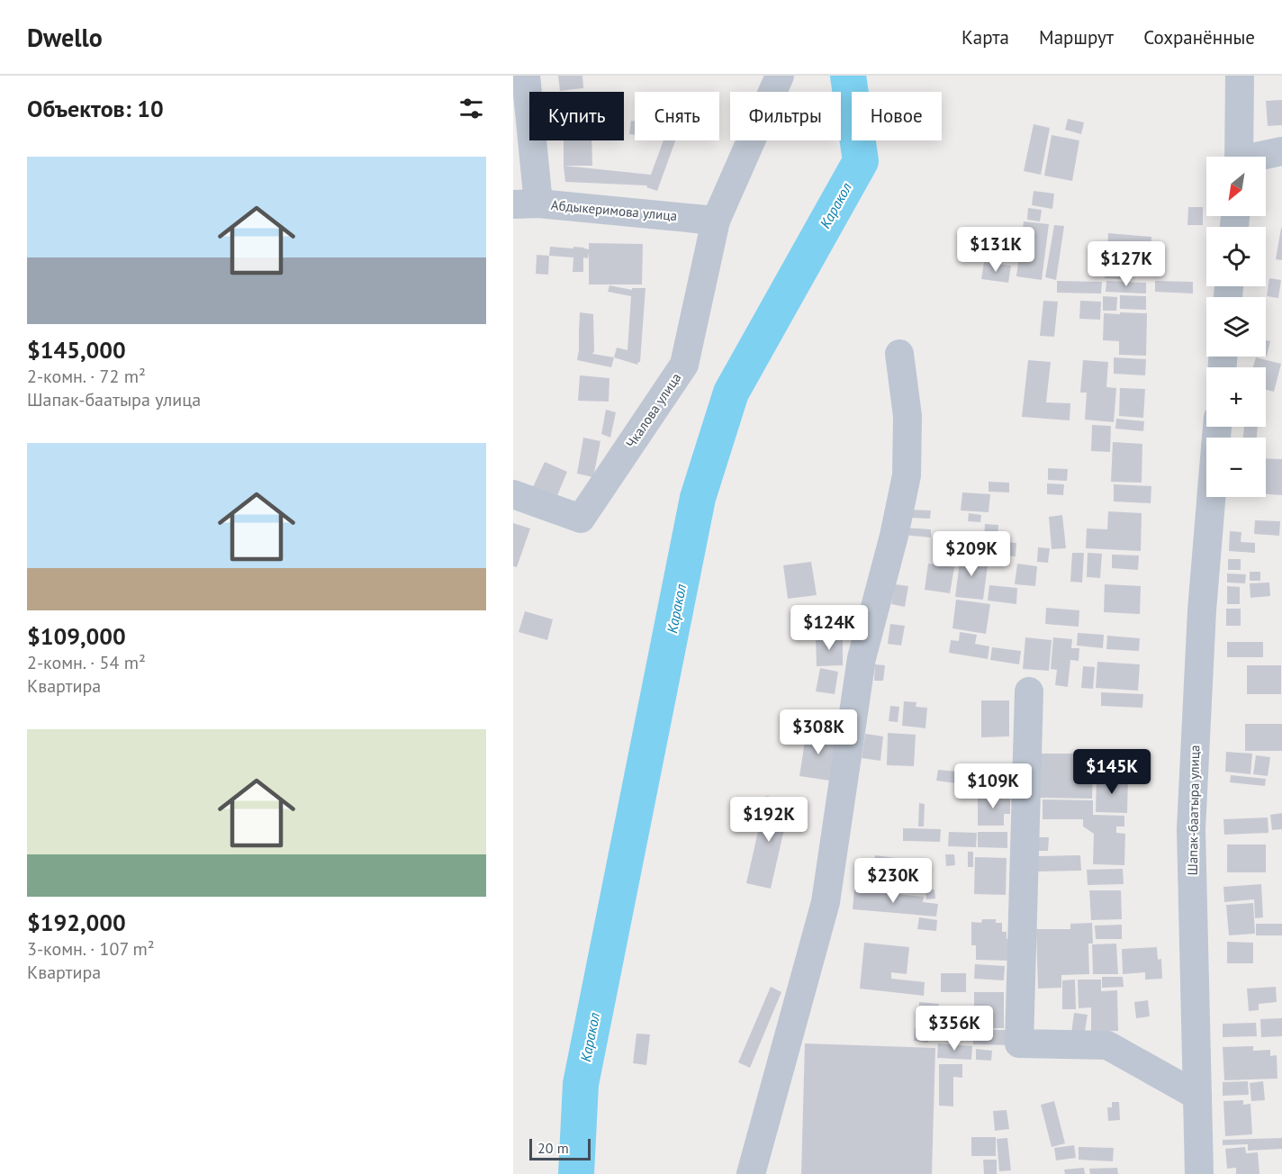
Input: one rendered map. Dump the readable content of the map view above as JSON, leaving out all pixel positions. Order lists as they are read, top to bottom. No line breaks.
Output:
{"streets":{"street":["Абдыкеримова улица","Чкалова улица","Шапак-баатыра улица"]},"crossings":[["Абдыкеримова улица","Чкалова улица"]],"water":["Каракол"],"scale_bar":"20 m","north":"bottom left","page":{"header":"Dwello","nav":["Карта","Маршрут","Сохранённые"],"heading":"Объектов: 10","chip":["Купить","Снять","Фильтры","Новое"],"list":[{"name":"$145,000","note":"2-комн. · 72 m² · Шапак-баатыра улица"},{"name":"$109,000","note":"2-комн. · 54 m² · Квартира"},{"name":"$192,000","note":"3-комн. · 107 m² · Квартира"}],"map_buttons":["+","−"],"price":["$131K","$127K","$209K","$124K","$308K","$145K","$109K","$192K","$230K","$356K"],"scale":"20 m"}}
